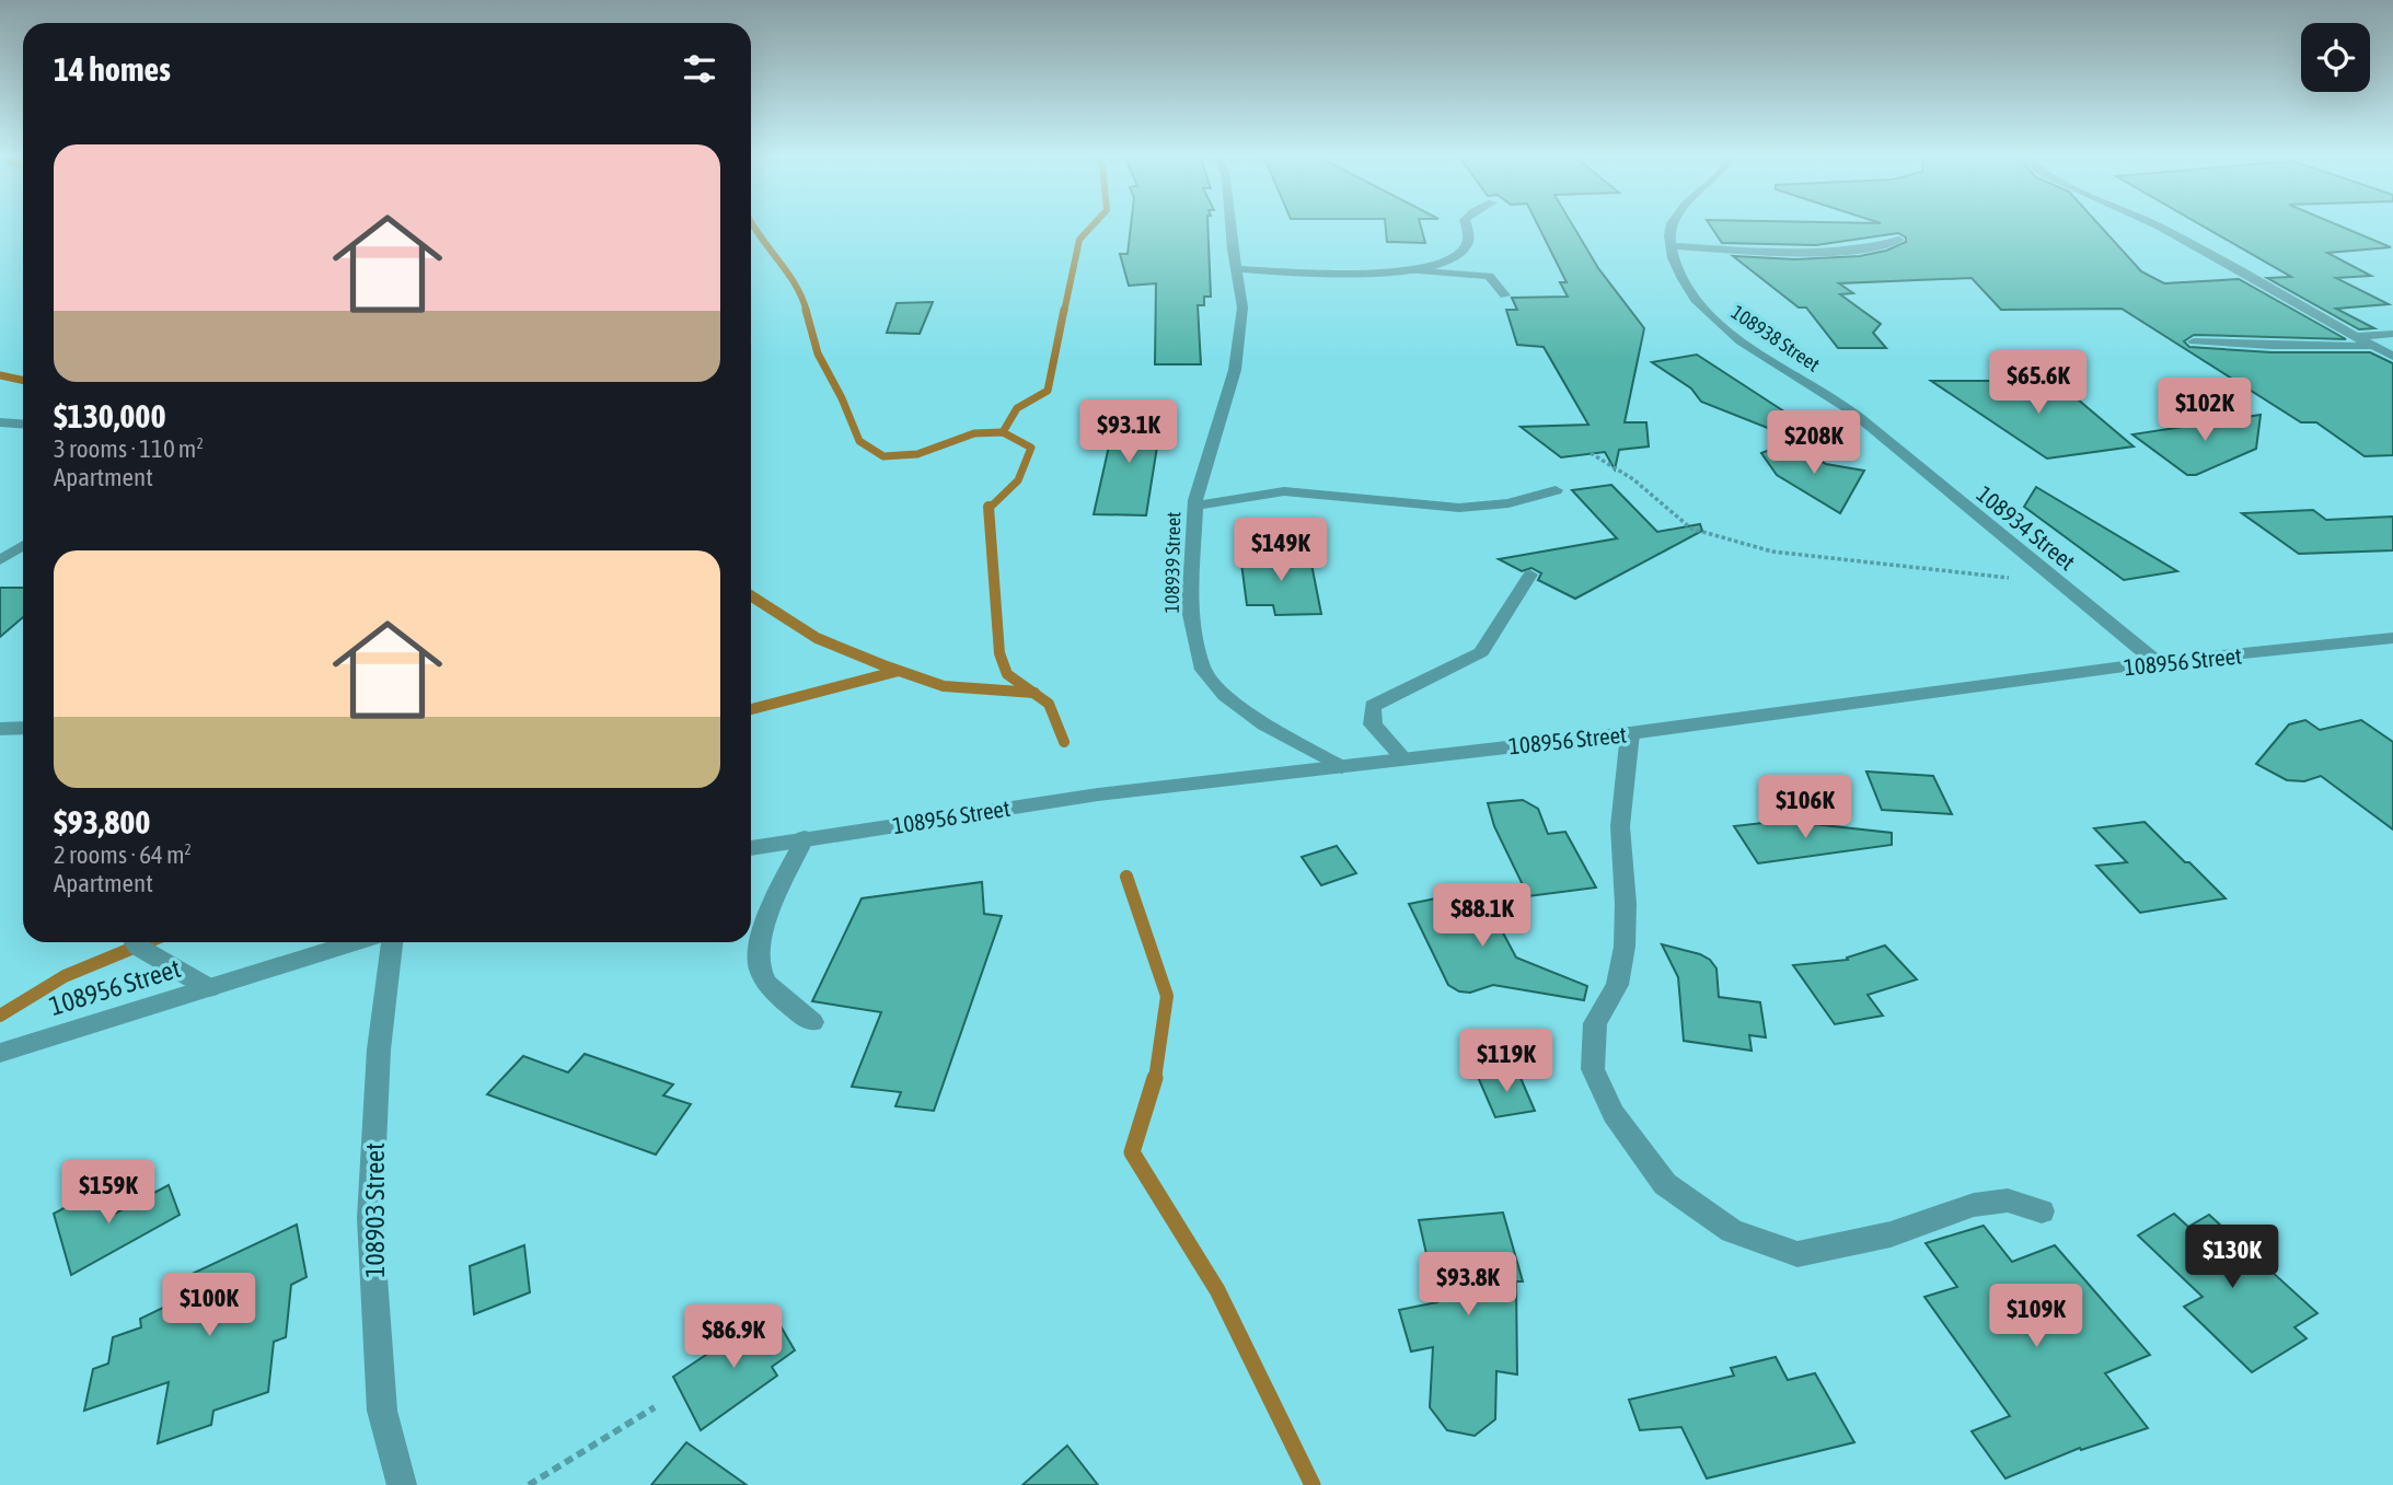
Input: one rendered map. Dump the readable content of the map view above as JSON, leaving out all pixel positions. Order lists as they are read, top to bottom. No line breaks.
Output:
{"streets":{"street":["108938 Street","108934 Street","108939 Street","108956 Street","108903 Street"]},"crossings":[["108938 Street","108934 Street"],["108934 Street","108956 Street"],["108939 Street","108956 Street"]],"page":{"heading":"14 homes","list":[{"name":"$130,000","note":"3 rooms · 110 m² · Apartment"},{"name":"$93,800","note":"2 rooms · 64 m² · Apartment"}],"price":["$65.6K","$102K","$93.1K","$208K","$149K","$106K","$88.1K","$119K","$159K","$130K","$93.8K","$100K","$109K","$86.9K"]}}
